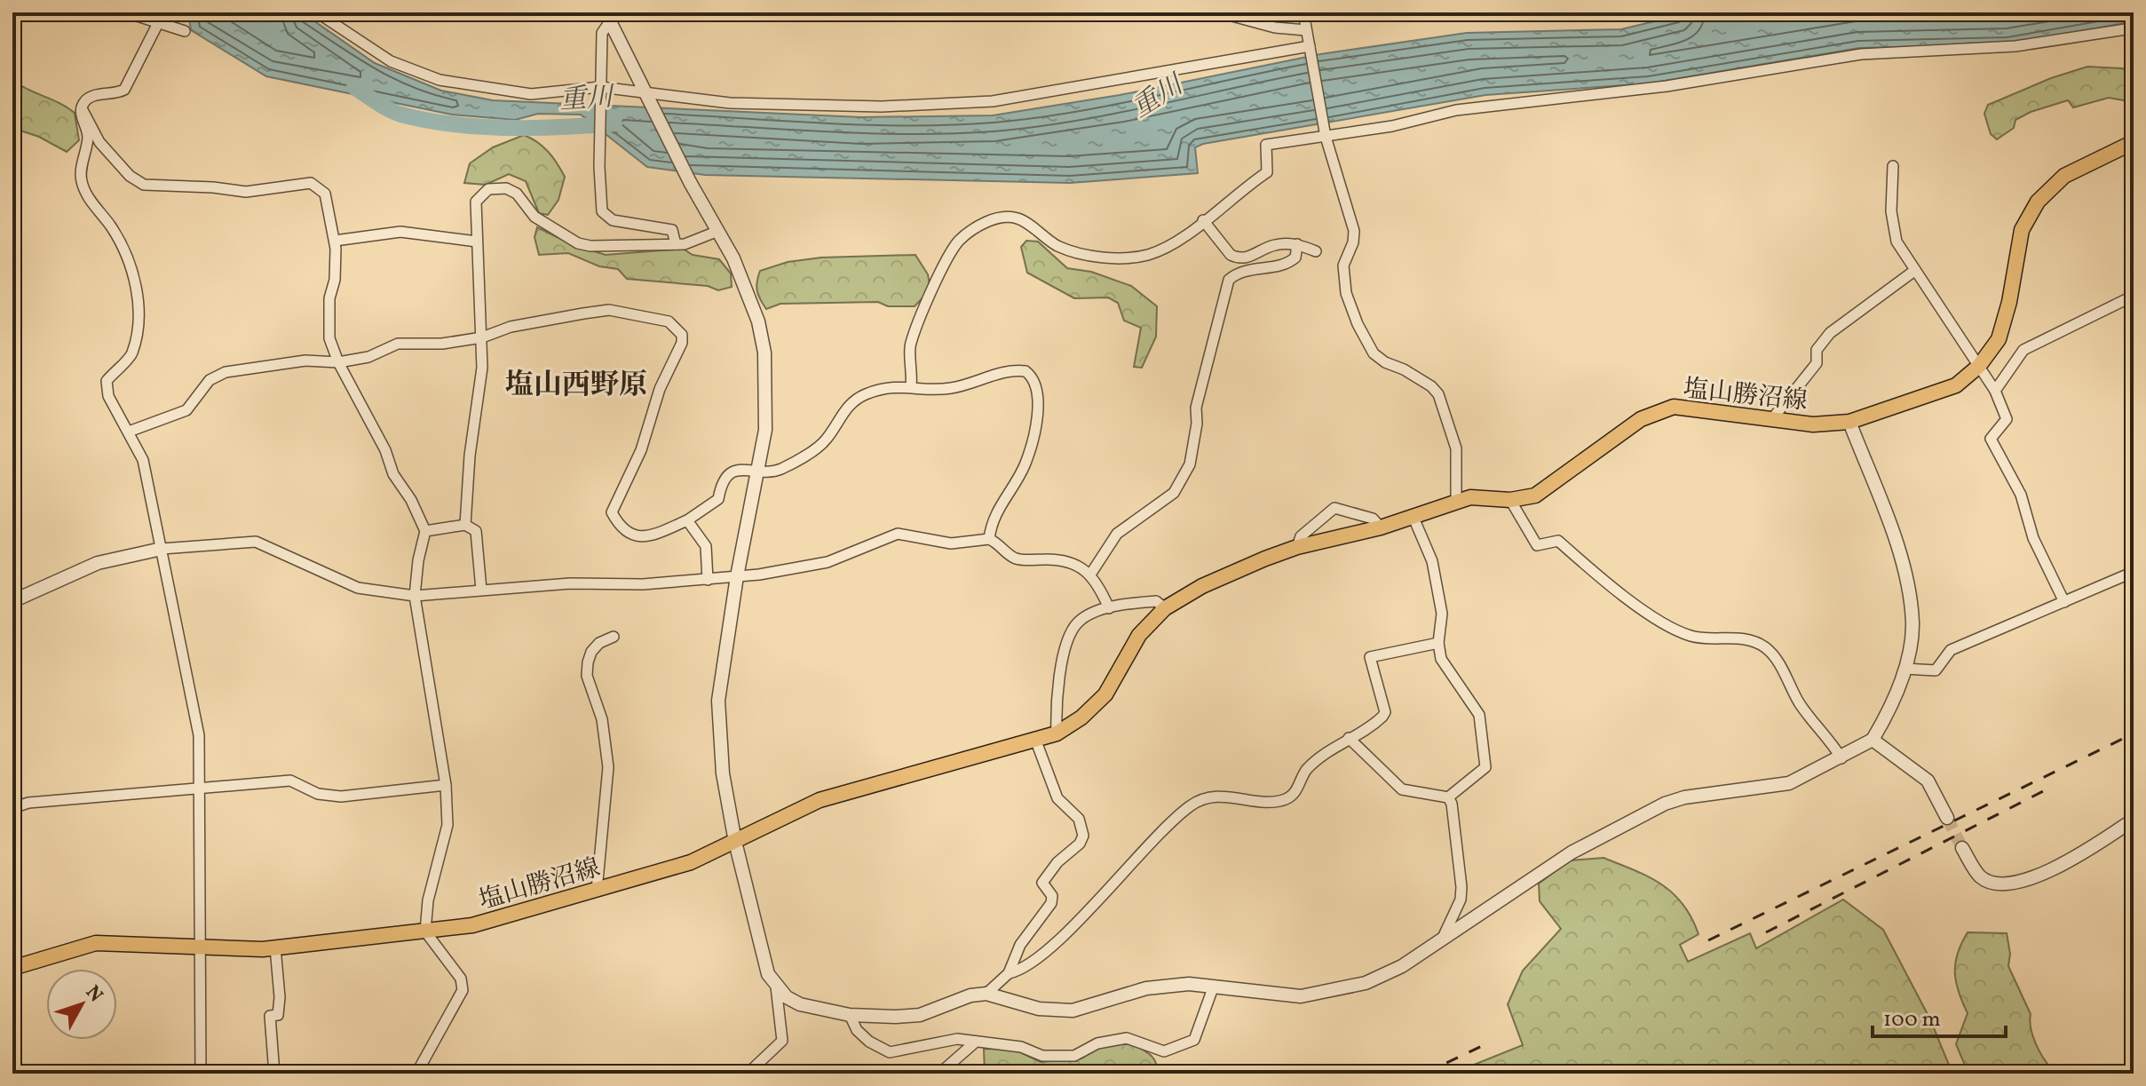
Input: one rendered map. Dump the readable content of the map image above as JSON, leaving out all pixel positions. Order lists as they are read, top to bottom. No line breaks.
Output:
{"streets":{"main road":["塩山勝沼線"]},"districts":["塩山西野原"],"water":["重川"],"scale_bar":"100 m","north":"top right"}
